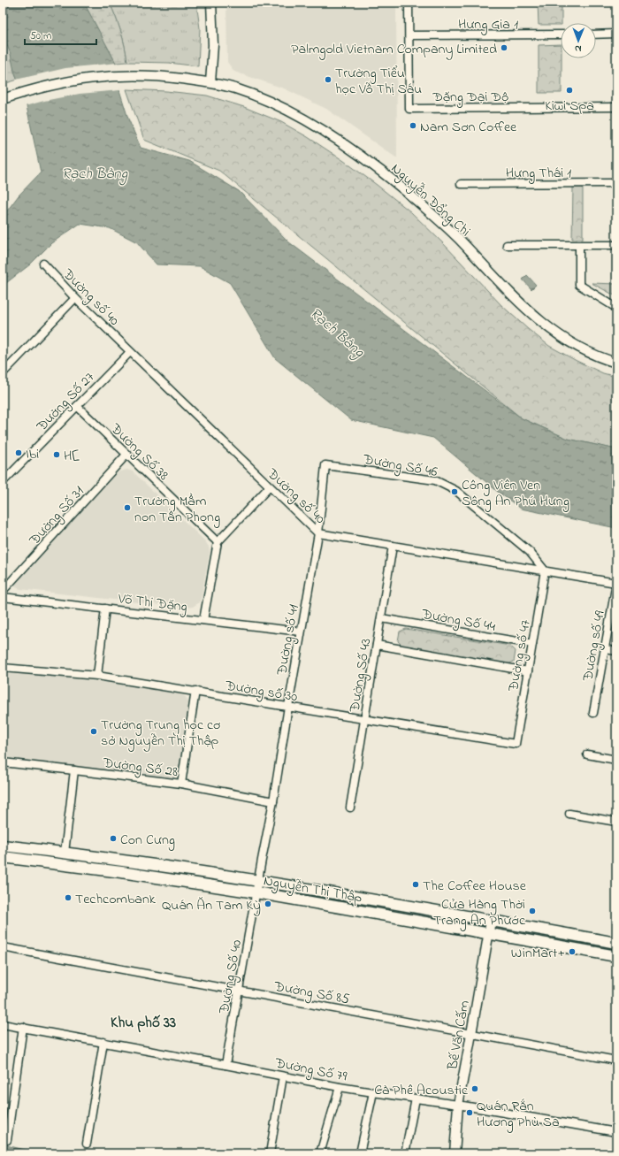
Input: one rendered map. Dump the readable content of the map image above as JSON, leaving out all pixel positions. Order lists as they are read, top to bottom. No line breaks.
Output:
{"streets":{"main road":["Nguyễn Thị Thập"],"street":["Hưng Gia 1","Đặng Đại Độ","Hưng Thái 1","Nguyễn Đổng Chi","Đường số 40","Đường Số 27","Đường Số 38","Đường Số 46","Đường Số 31","Võ Thị Đặng","Đường Số 44","Đường số 41","Đường số 49","Đường số 47","Đường Số 43","Đường số 30","Đường Số 28","Đường Số 40","Đường Số 85","Bế Văn Cấm","Đường Số 79"]},"crossings":[["Hưng Gia 1","Đặng Đại Độ"],["Đường số 40","Đường Số 27"],["Đường số 40","Đường Số 46"],["Đường số 40","Đường số 41"],["Đường số 40","Đường số 49"],["Đường số 40","Đường số 47"],["Đường số 40","Đường Số 43"],["Đường Số 27","Đường Số 38"],["Đường Số 38","Đường Số 31"],["Đường Số 46","Đường số 41"],["Đường Số 46","Đường số 47"],["Võ Thị Đặng","Đường số 41"],["Đường Số 44","Đường số 47"],["Đường Số 44","Đường Số 43"],["Đường số 41","Đường số 30"],["Đường số 41","Đường Số 28"],["Đường số 41","Nguyễn Thị Thập"],["Đường số 41","Đường Số 40"],["Đường số 47","Đường số 30"],["Đường Số 43","Đường số 30"],["Nguyễn Thị Thập","Đường Số 40"],["Nguyễn Thị Thập","Bế Văn Cấm"],["Đường Số 40","Đường Số 85"],["Đường Số 40","Đường Số 79"],["Đường Số 85","Bế Văn Cấm"],["Bế Văn Cấm","Đường Số 79"]],"districts":["Khu phố 33"],"water":["Rạch Bàng"],"places":["Palmgold Vietnam Company Limited","Trường Tiểu học Vỗ Thị Sáu","Kiwi Spa","Nam Sơn Coffee","Ibi","H[","Công Viên Ven Sông An Phú Hưng","Trường Mầm non Tân Phong","Trường Trung học cơ sở Nguyễn Thị Thập","Con Cưng","The Coffee House","Techcombank","Quán Ăn Tam Kỳ","Cửa Hàng Thời Trang An Phước","WinMart+","Cà Phê Acoustic","Quán Rắn Hương Phù Sa"],"scale_bar":"50 m","north":"bottom"}
